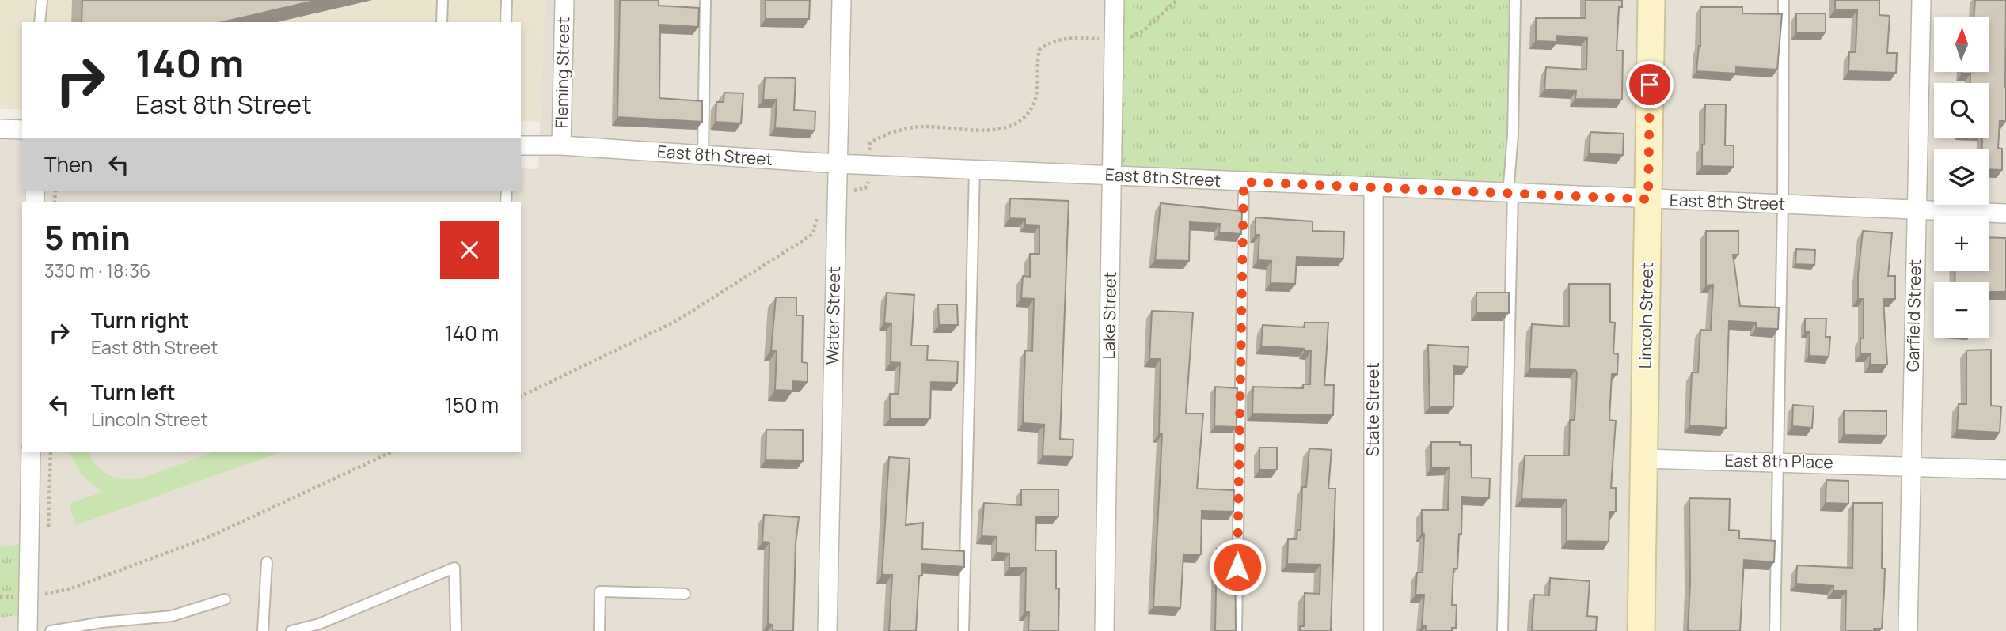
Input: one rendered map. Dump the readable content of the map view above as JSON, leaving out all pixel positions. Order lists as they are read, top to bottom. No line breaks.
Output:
{"streets":{"main road":["Lincoln Street"],"street":["Fleming Street","East 8th Street","Water Street","Lake Street","Garfield Street","State Street","East 8th Place"]},"crossings":[["Fleming Street","East 8th Street"],["East 8th Street","Water Street"],["East 8th Street","Lake Street"],["East 8th Street","Lincoln Street"],["East 8th Street","Garfield Street"],["East 8th Street","State Street"],["Lincoln Street","East 8th Place"],["Garfield Street","East 8th Place"]],"north":"top","page":{"map_buttons":["+","−"],"turn":["140 m","East 8th Street"],"then":"Then","heading":["5 min","330 m · 18:36"],"list":[{"name":"Turn right","note":"East 8th Street","value":"140 m"},{"name":"Turn left","note":"Lincoln Street","value":"150 m"}]}}
